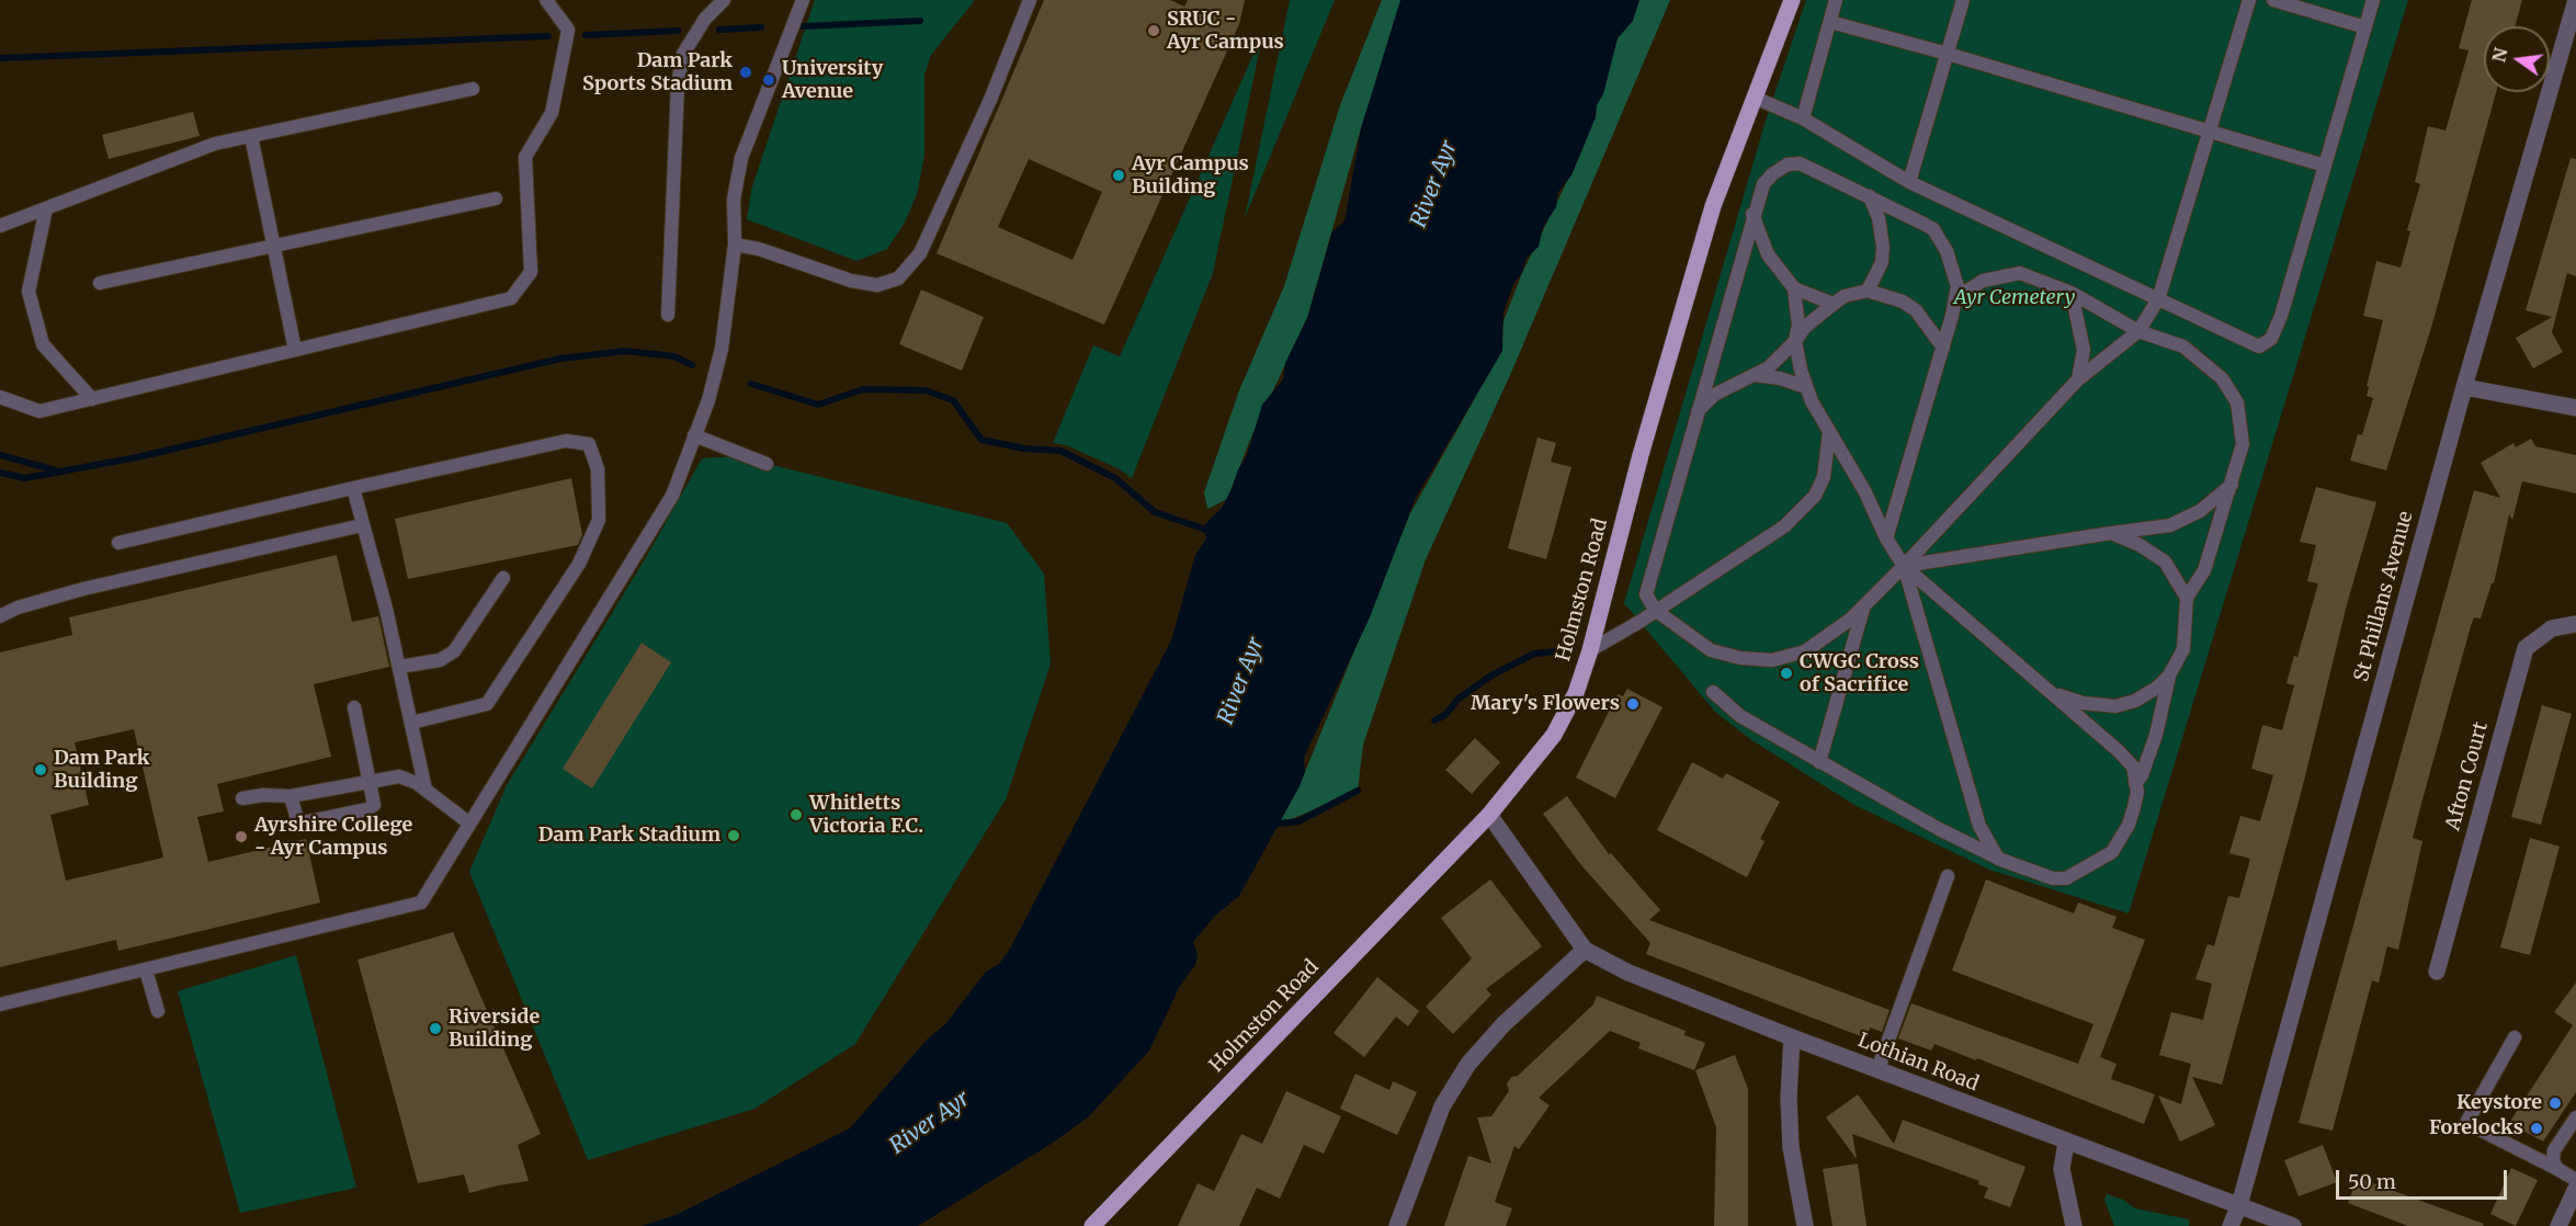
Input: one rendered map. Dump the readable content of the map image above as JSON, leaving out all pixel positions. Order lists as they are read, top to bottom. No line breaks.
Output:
{"streets":{"main road":["Holmston Road"],"street":["St Phillans Avenue","Afton Court","Lothian Road"]},"crossings":[["St Phillans Avenue","Lothian Road"]],"water":["River Ayr"],"parks":["Ayr Cemetery"],"places":["SRUC - Ayr Campus","Dam Park Sports Stadium","University Avenue","Ayr Campus Building","CWGC Cross of Sacrifice","Mary's Flowers","Dam Park Building","Whitletts Victoria F.C.","Dam Park Stadium","Ayrshire College - Ayr Campus","Riverside Building","Keystore","Forelocks"],"scale_bar":"50 m","north":"left"}
